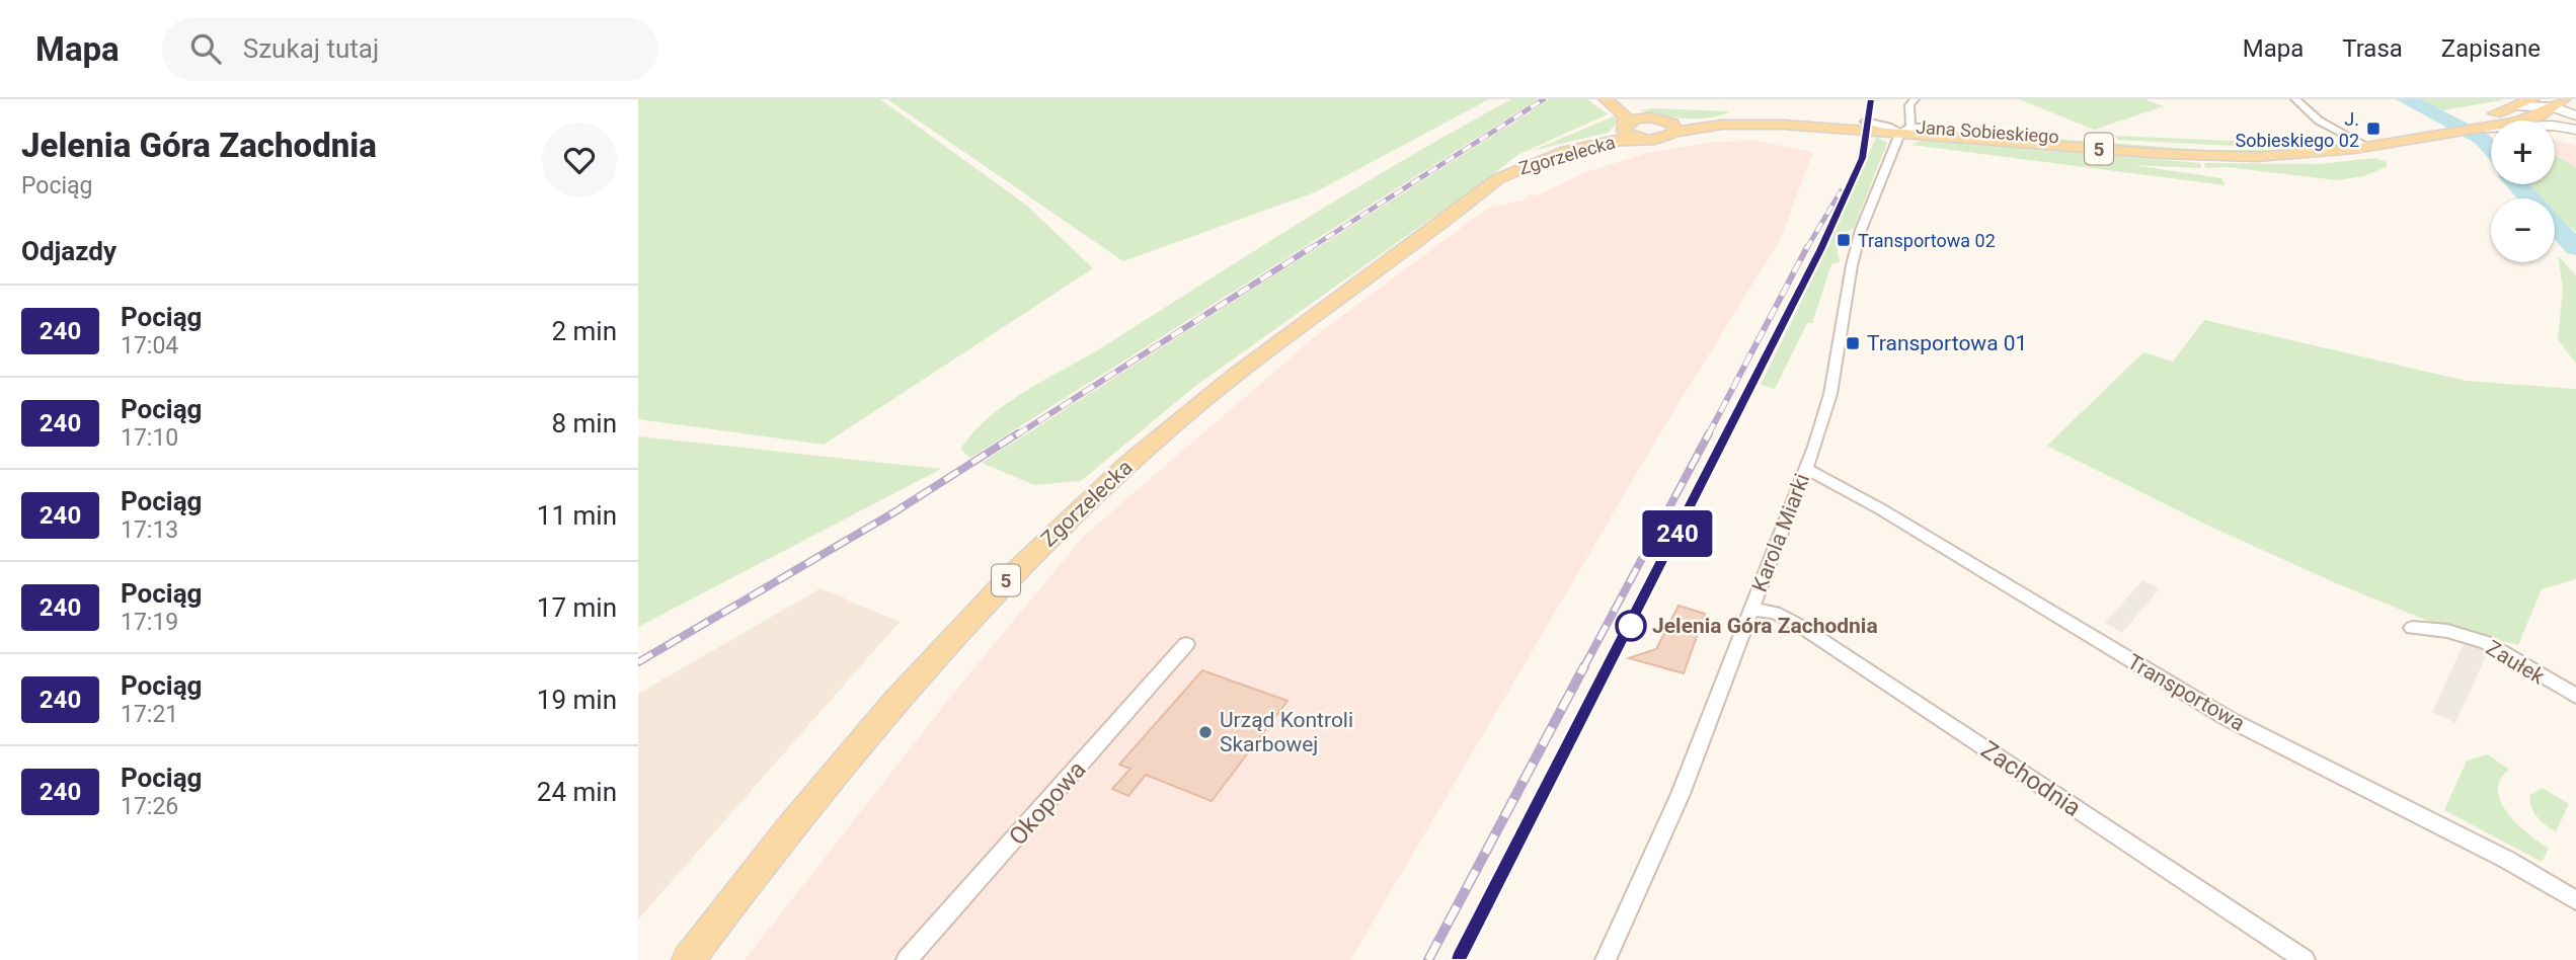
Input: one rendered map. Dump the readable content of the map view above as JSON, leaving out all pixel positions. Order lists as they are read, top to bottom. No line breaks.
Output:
{"streets":{"main road":["Jana Sobieskiego","5","Zgorzelecka"],"street":["Karola Miarki","Zaułek","Transportowa","Zachodnia","Okopowa"]},"crossings":[["Jana Sobieskiego","5"],["Jana Sobieskiego","Karola Miarki"],["5","Zgorzelecka"],["Karola Miarki","Transportowa"],["Karola Miarki","Zachodnia"]],"places":{"transit":["J. Sobieskiego 02","Transportowa 02","Transportowa 01"],"other":["Jelenia Góra Zachodnia","Urząd Kontroli Skarbowej"]},"page":{"header":"Mapa","search":"Szukaj tutaj","nav":["Mapa","Trasa","Zapisane"],"heading":[["Jelenia Góra Zachodnia","Pociąg"],"Odjazdy"],"on_map":"240","map_buttons":["+","−"],"list":[{"mark":"240","name":"Pociąg","note":"17:04","value":"2 min"},{"mark":"240","name":"Pociąg","note":"17:10","value":"8 min"},{"mark":"240","name":"Pociąg","note":"17:13","value":"11 min"},{"mark":"240","name":"Pociąg","note":"17:19","value":"17 min"},{"mark":"240","name":"Pociąg","note":"17:21","value":"19 min"},{"mark":"240","name":"Pociąg","note":"17:26","value":"24 min"}]}}
